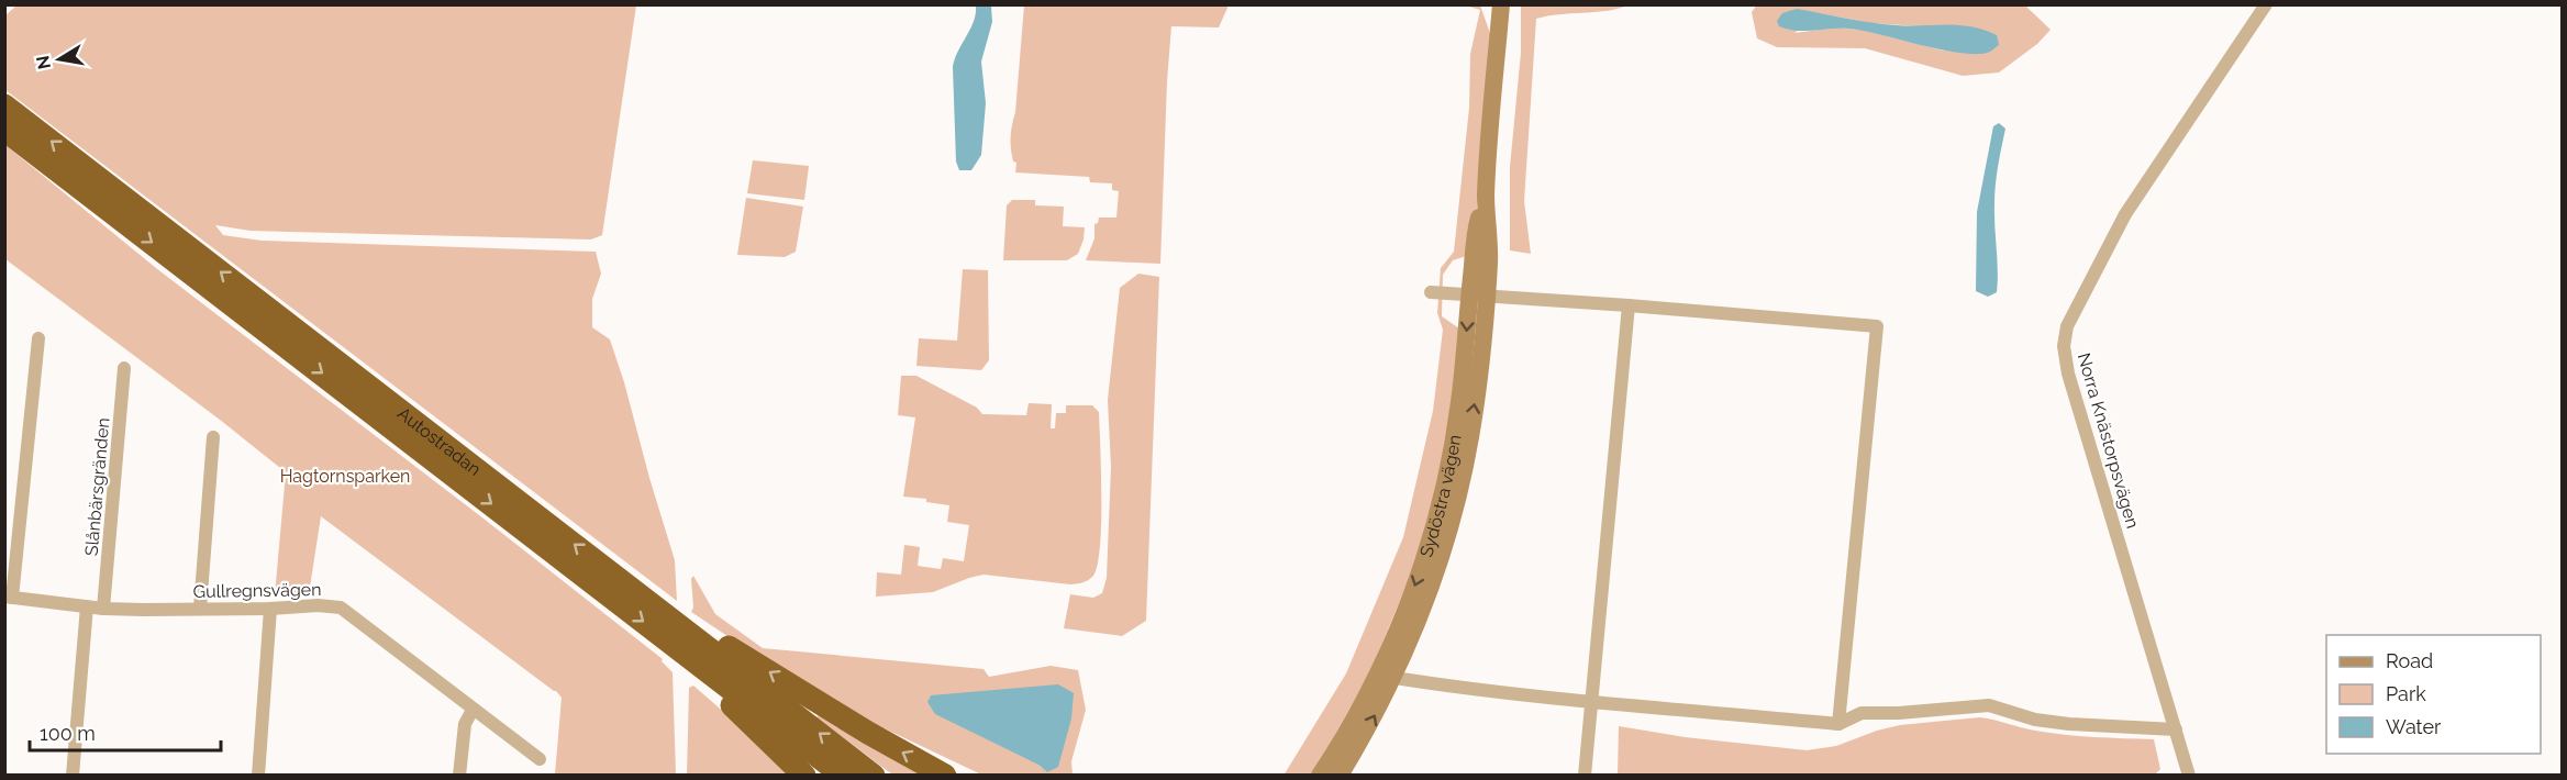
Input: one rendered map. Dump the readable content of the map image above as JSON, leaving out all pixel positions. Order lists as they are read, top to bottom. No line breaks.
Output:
{"streets":{"highway":["Autostradan"],"main road":["Sydöstra vägen"],"street":["Norra Knästorpsvägen","Slånbärsgränden","Gullregnsvägen"]},"crossings":[["Slånbärsgränden","Gullregnsvägen"]],"parks":["Hagtornsparken"],"legend":["Road","Park","Water"],"scale_bar":"100 m","north":"left"}
